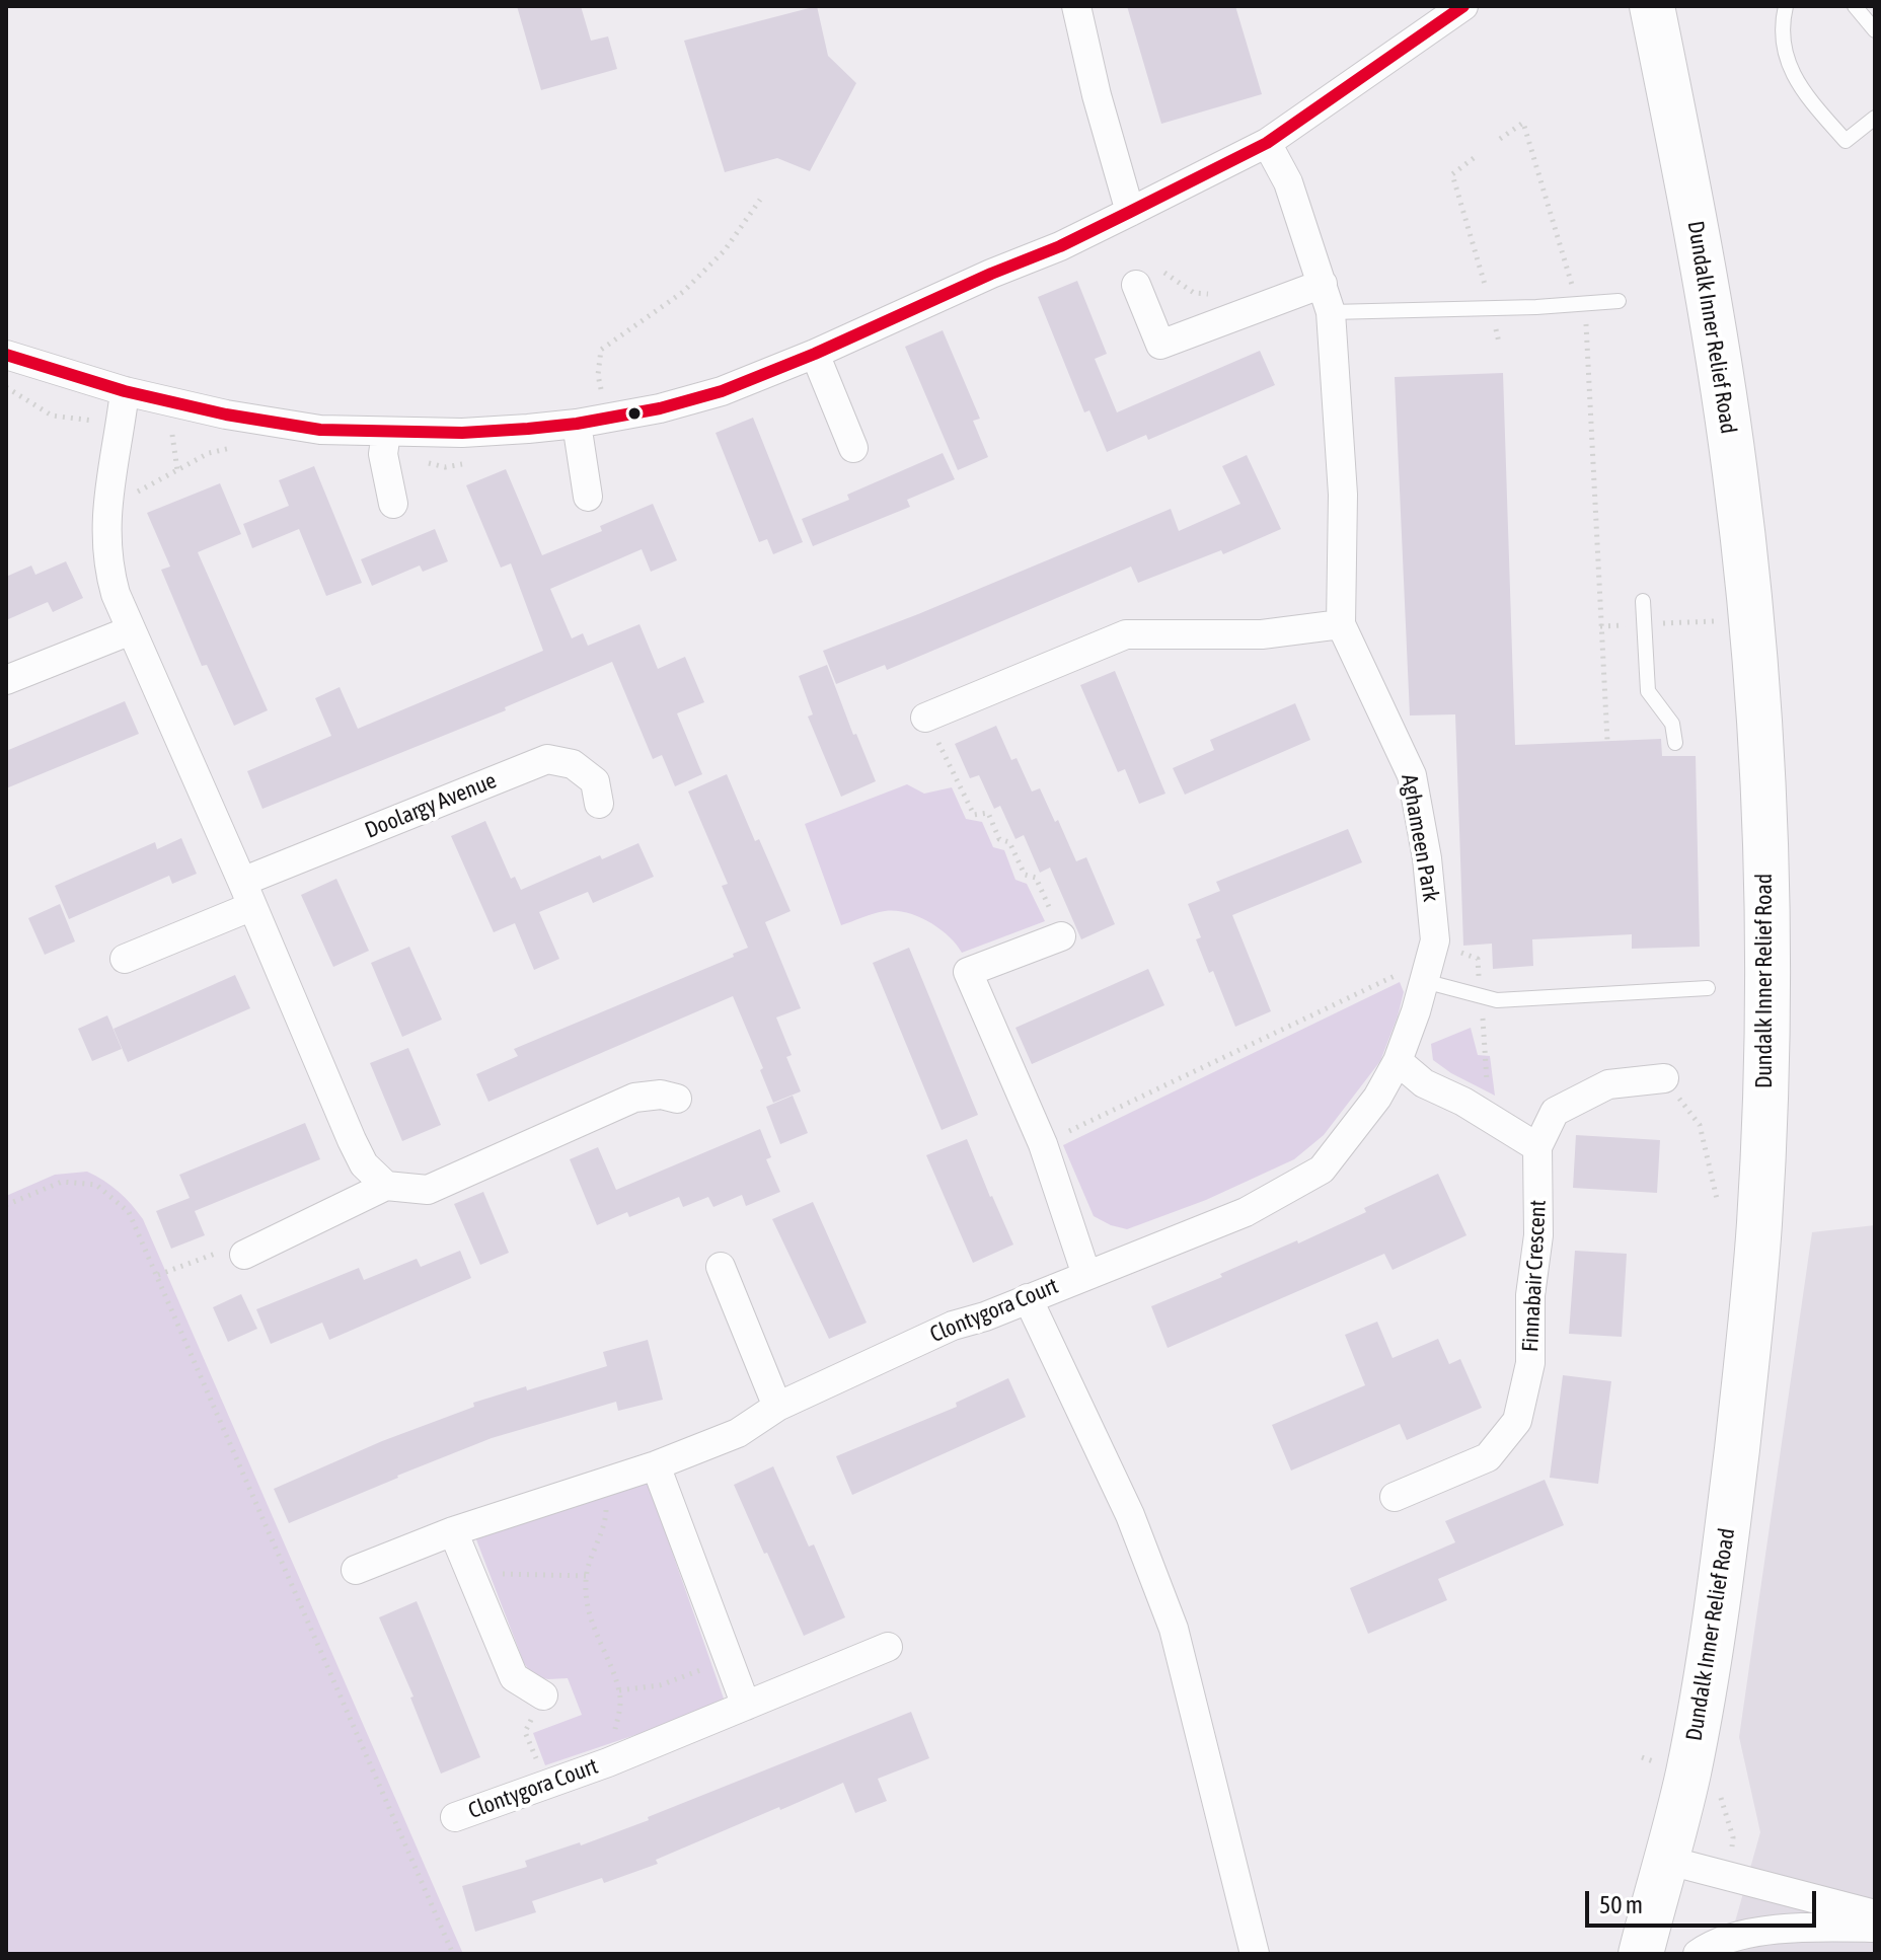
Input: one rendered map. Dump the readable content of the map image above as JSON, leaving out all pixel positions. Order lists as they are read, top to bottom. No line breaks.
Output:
{"streets":{"main road":["Dundalk Inner Relief Road"],"street":["Doolargy Avenue","Aghameen Park","Finnabair Crescent","Clontygora Court"]},"crossings":[["Aghameen Park","Clontygora Court"]],"scale_bar":"50 m"}
